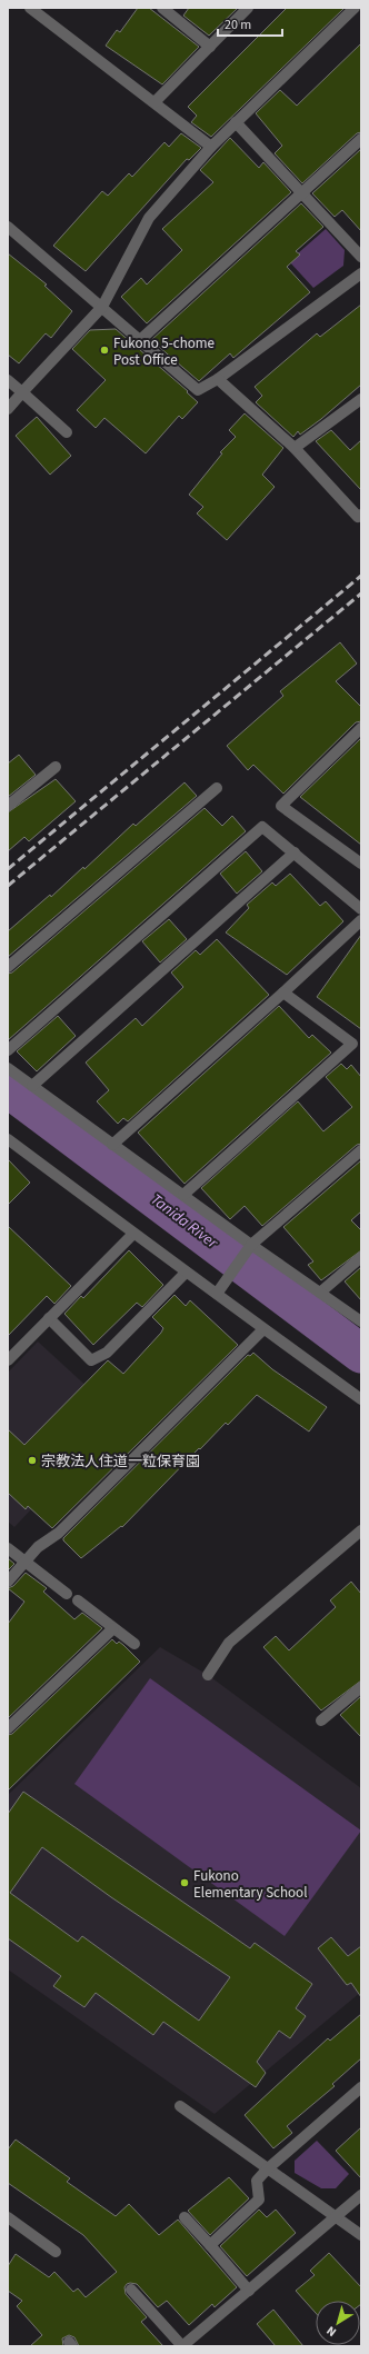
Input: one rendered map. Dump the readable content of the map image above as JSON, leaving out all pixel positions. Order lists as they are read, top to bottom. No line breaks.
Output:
{"water":["Tanida River"],"places":["Fukono 5-chome Post Office","宗教法人住道一粒保育園","Fukono Elementary School"],"scale_bar":"20 m","north":"bottom left"}
